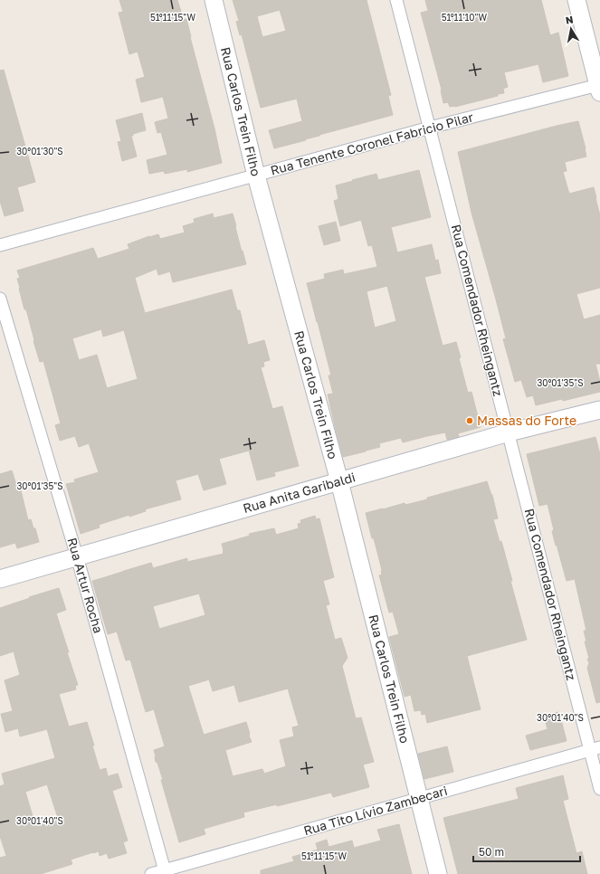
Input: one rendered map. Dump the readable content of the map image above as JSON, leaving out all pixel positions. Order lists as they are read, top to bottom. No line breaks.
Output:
{"streets":{"street":["Rua Carlos Trein Filho","Rua Tenente Coronel Fabricio Pilar","Rua Comendador Rheingantz","Rua Anita Garibaldi","Rua Artur Rocha","Rua Tito Lívio Zambecari"]},"crossings":[["Rua Carlos Trein Filho","Rua Tenente Coronel Fabricio Pilar"],["Rua Carlos Trein Filho","Rua Anita Garibaldi"],["Rua Carlos Trein Filho","Rua Tito Lívio Zambecari"],["Rua Tenente Coronel Fabricio Pilar","Rua Comendador Rheingantz"],["Rua Comendador Rheingantz","Rua Anita Garibaldi"],["Rua Comendador Rheingantz","Rua Tito Lívio Zambecari"],["Rua Anita Garibaldi","Rua Artur Rocha"],["Rua Artur Rocha","Rua Tito Lívio Zambecari"]],"places":["Massas do Forte"],"scale_bar":"50 m","north":"top","coordinates":["51°11'15\"W","51°11'10\"W","30°01'30\"S","30°01'35\"S","30°01'40\"S"]}
